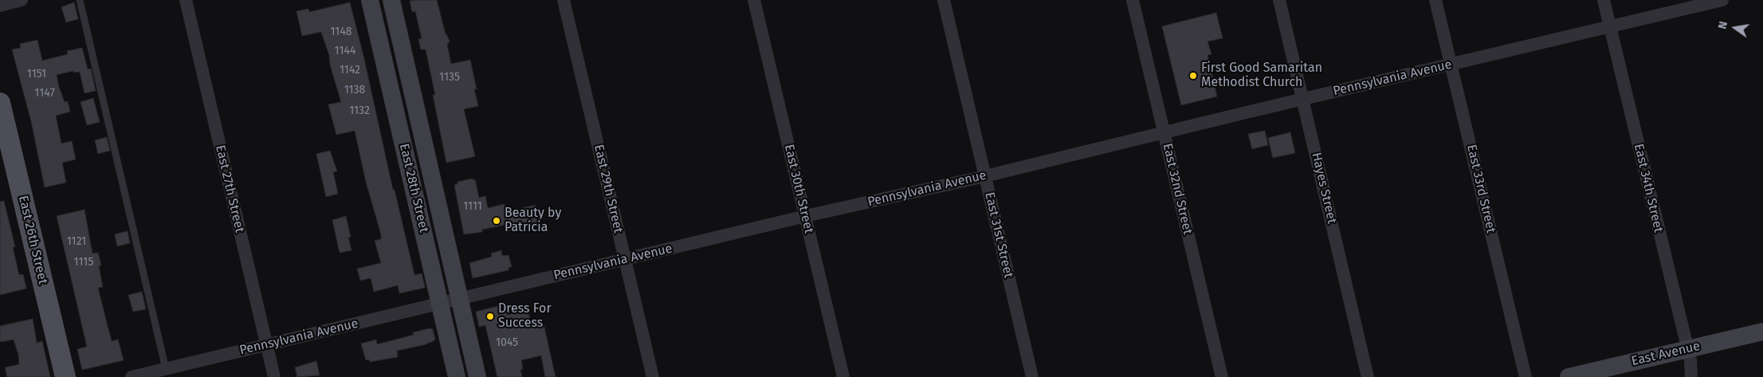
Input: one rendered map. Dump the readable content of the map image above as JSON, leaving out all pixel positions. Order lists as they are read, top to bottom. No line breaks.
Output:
{"streets":{"main road":["East 26th Street"],"street":["Pennsylvania Avenue","East 28th Street","Hayes Street","East 34th Street","East 27th Street","East 29th Street","East 30th Street","East 32nd Street","East 33rd Street","East 31st Street","East Avenue"]},"crossings":[["Pennsylvania Avenue","East 28th Street"],["Pennsylvania Avenue","Hayes Street"],["Pennsylvania Avenue","East 34th Street"],["Pennsylvania Avenue","East 27th Street"],["Pennsylvania Avenue","East 29th Street"],["Pennsylvania Avenue","East 30th Street"],["Pennsylvania Avenue","East 32nd Street"],["Pennsylvania Avenue","East 33rd Street"],["Pennsylvania Avenue","East 31st Street"],["East 34th Street","East Avenue"]],"places":["First Good Samaritan Methodist Church","Beauty by Patricia","Dress For Success"],"house_numbers":["1148","1144","1142","1151","1135","1138","1147","1132","1111","1121","1115","1045"],"north":"left"}
